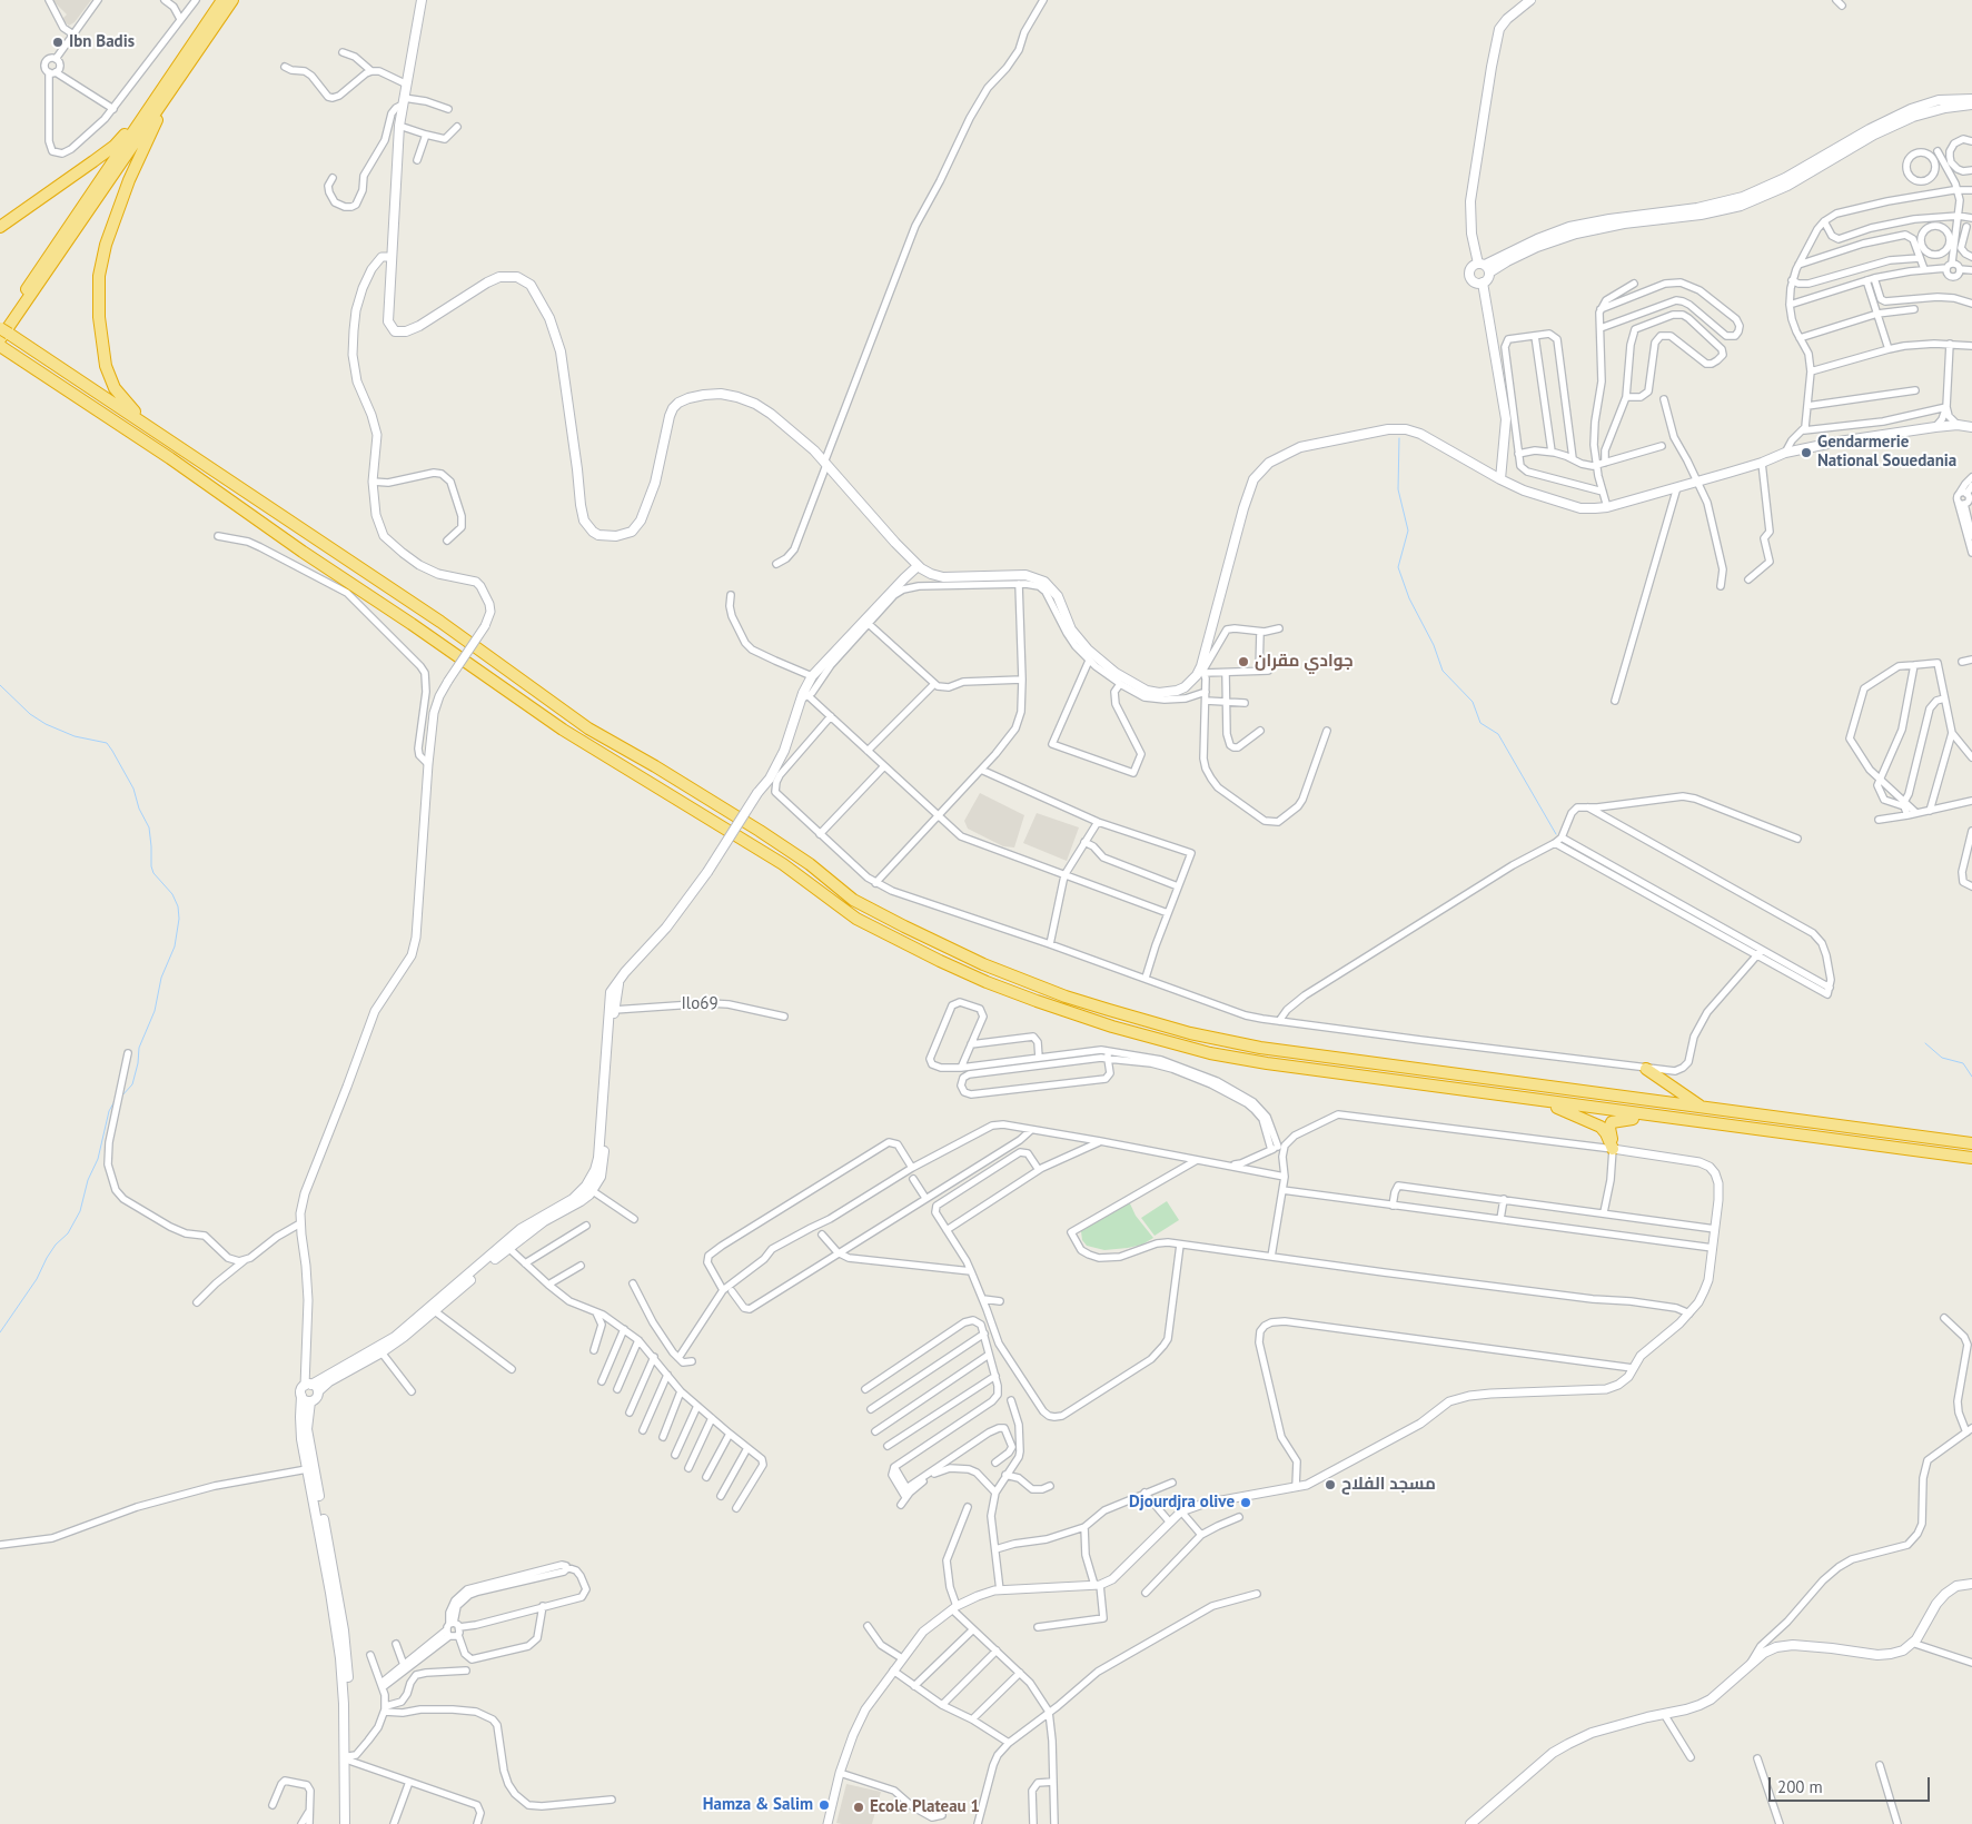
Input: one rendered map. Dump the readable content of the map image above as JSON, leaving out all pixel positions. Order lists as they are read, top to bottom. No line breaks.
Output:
{"streets":{"street":["Ilo69"]},"places":["Ibn Badis","Gendarmerie National Souedania","جوادي مقران","مسجد الفلاح","Djourdjra olive","Hamza & Salim","Ecole Plateau 1"],"scale_bar":"200 m"}
